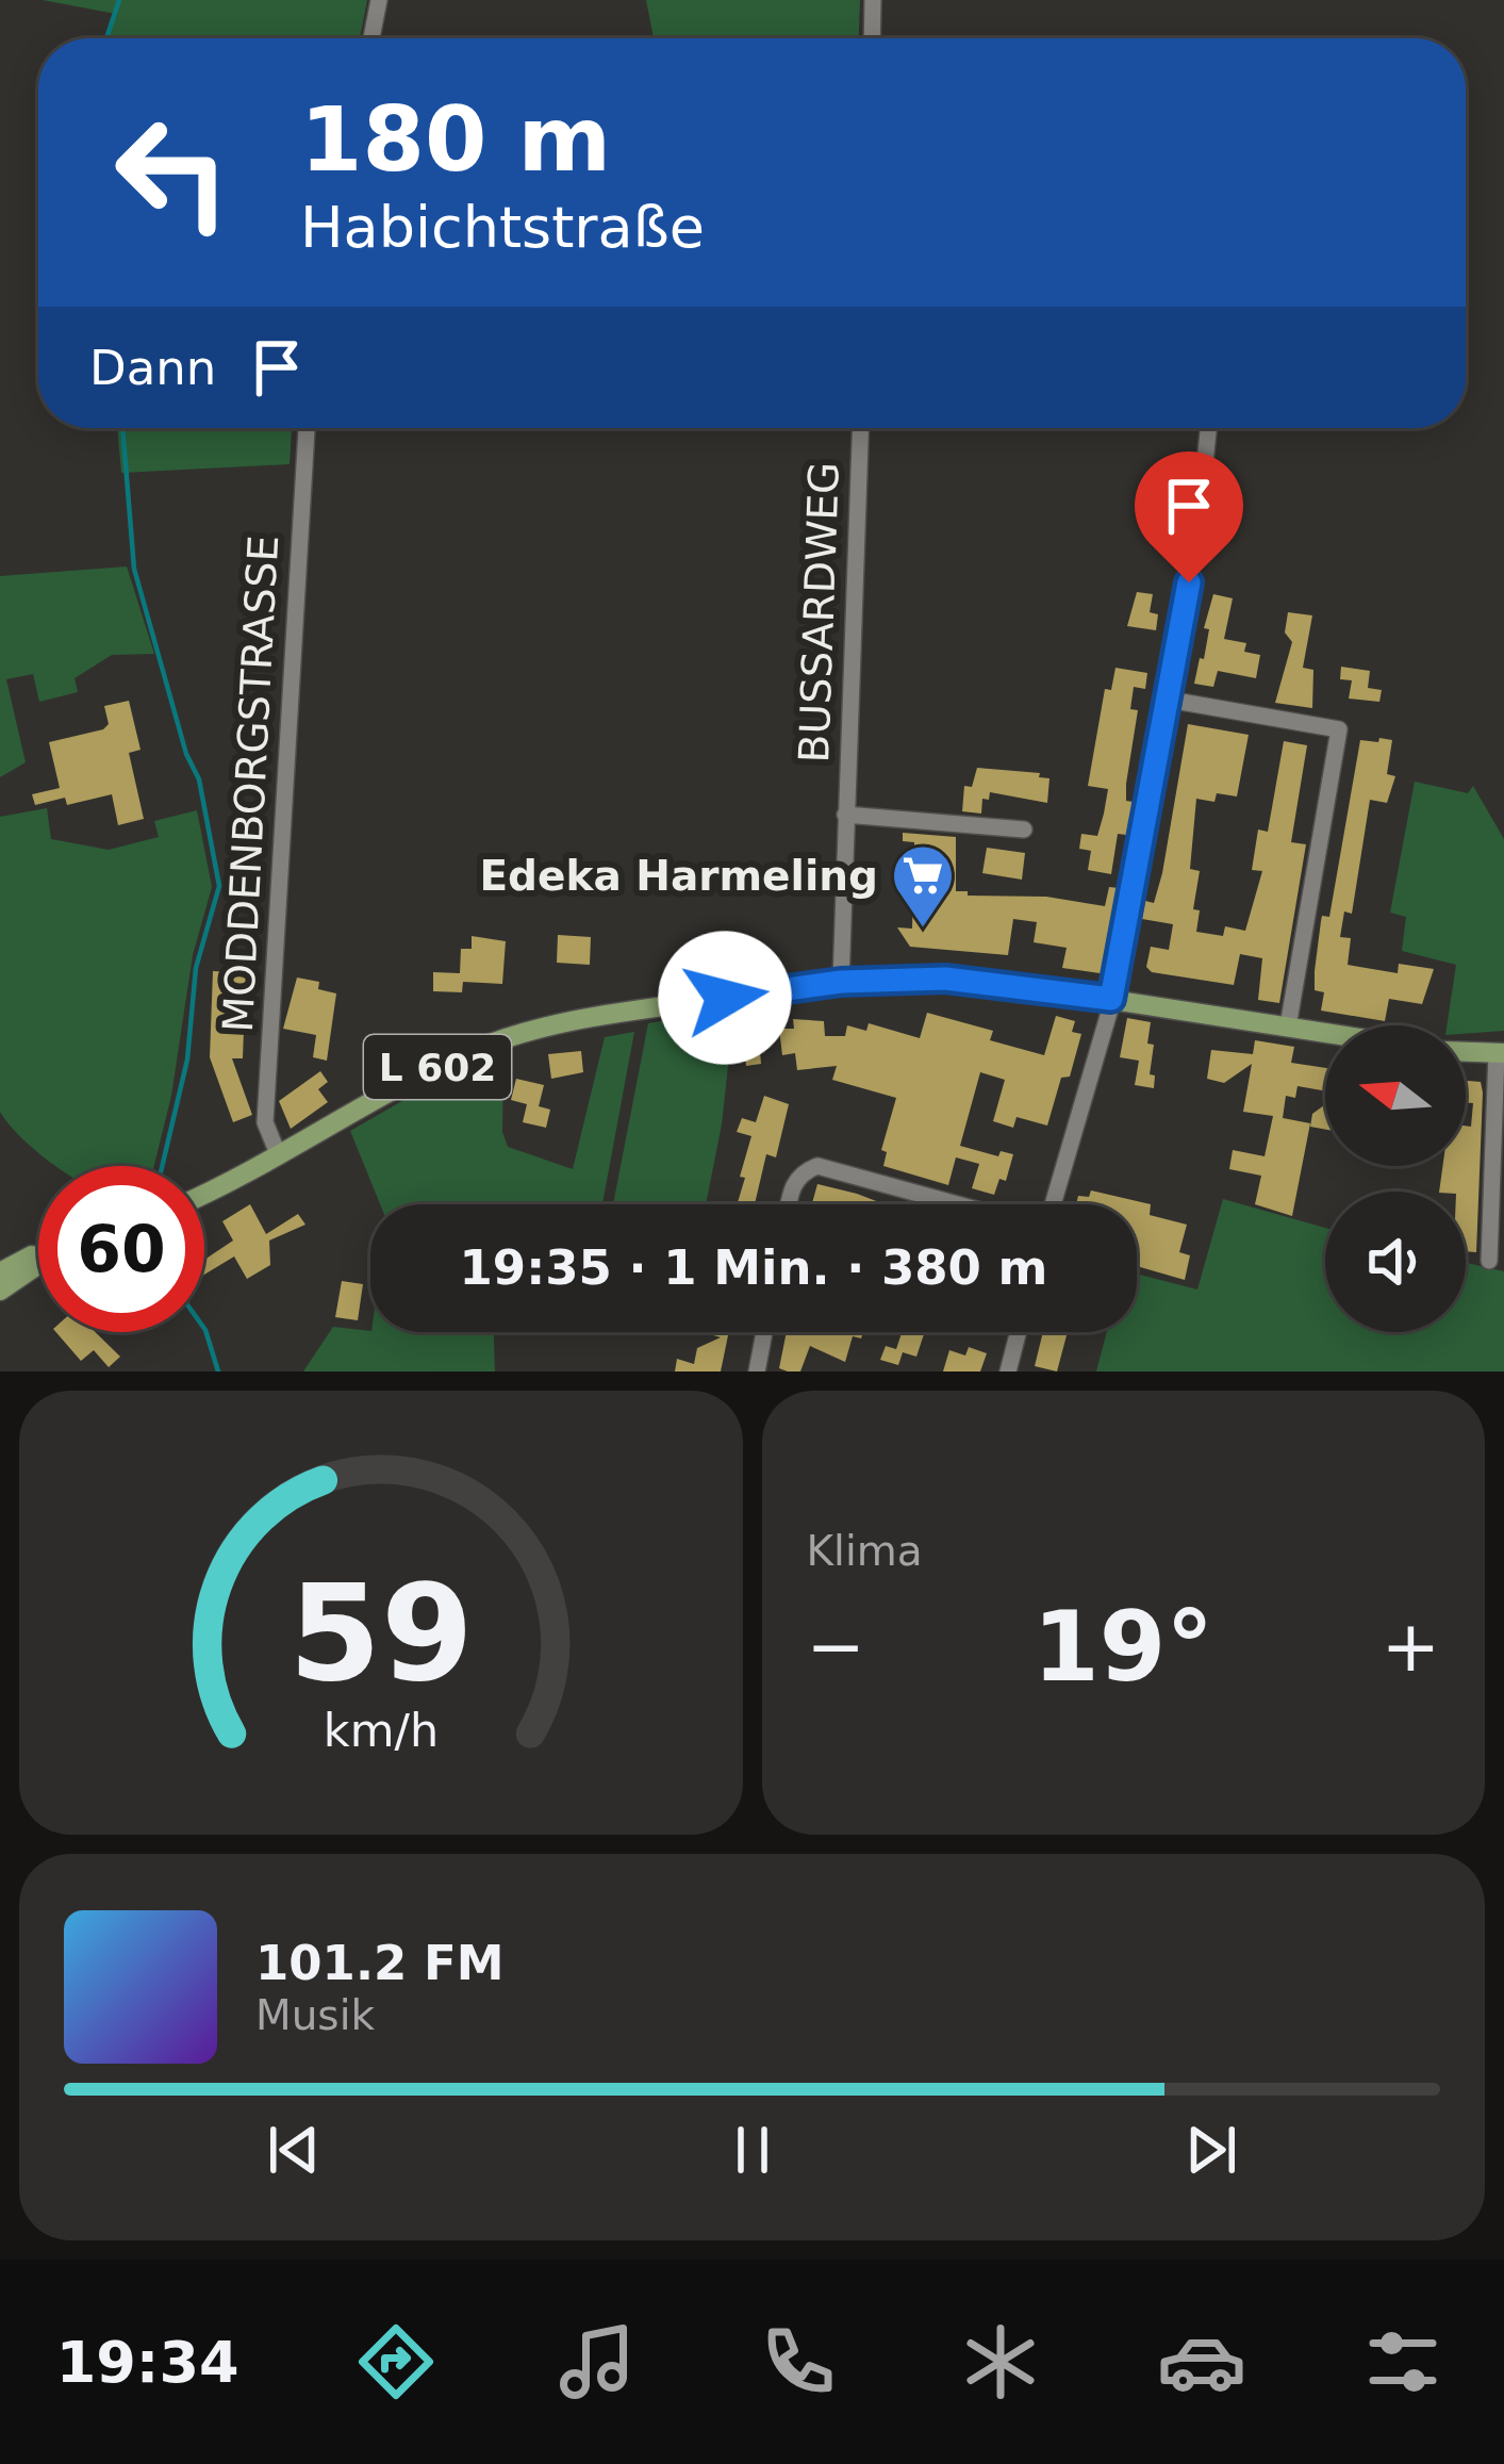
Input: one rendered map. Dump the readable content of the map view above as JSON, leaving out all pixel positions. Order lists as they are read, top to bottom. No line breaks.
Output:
{"streets":{"main road":["L 602"],"street":["BUSSARDWEG","MODDENBORGSTRASSE"]},"crossings":[["BUSSARDWEG","L 602"],["MODDENBORGSTRASSE","L 602"]],"places":{"supermarket":["Edeka Harmeling"]},"north":"left","page":{"turn":["180 m","Habichtstraße"],"then":"Dann","limit":"60","trip":"19:35 · 1 Min. · 380 m","tile":"Klima","heat":["−","19°","+"],"song":["101.2 FM","Musik"],"tabs":"19:34","gauge":["59","km/h"]}}
